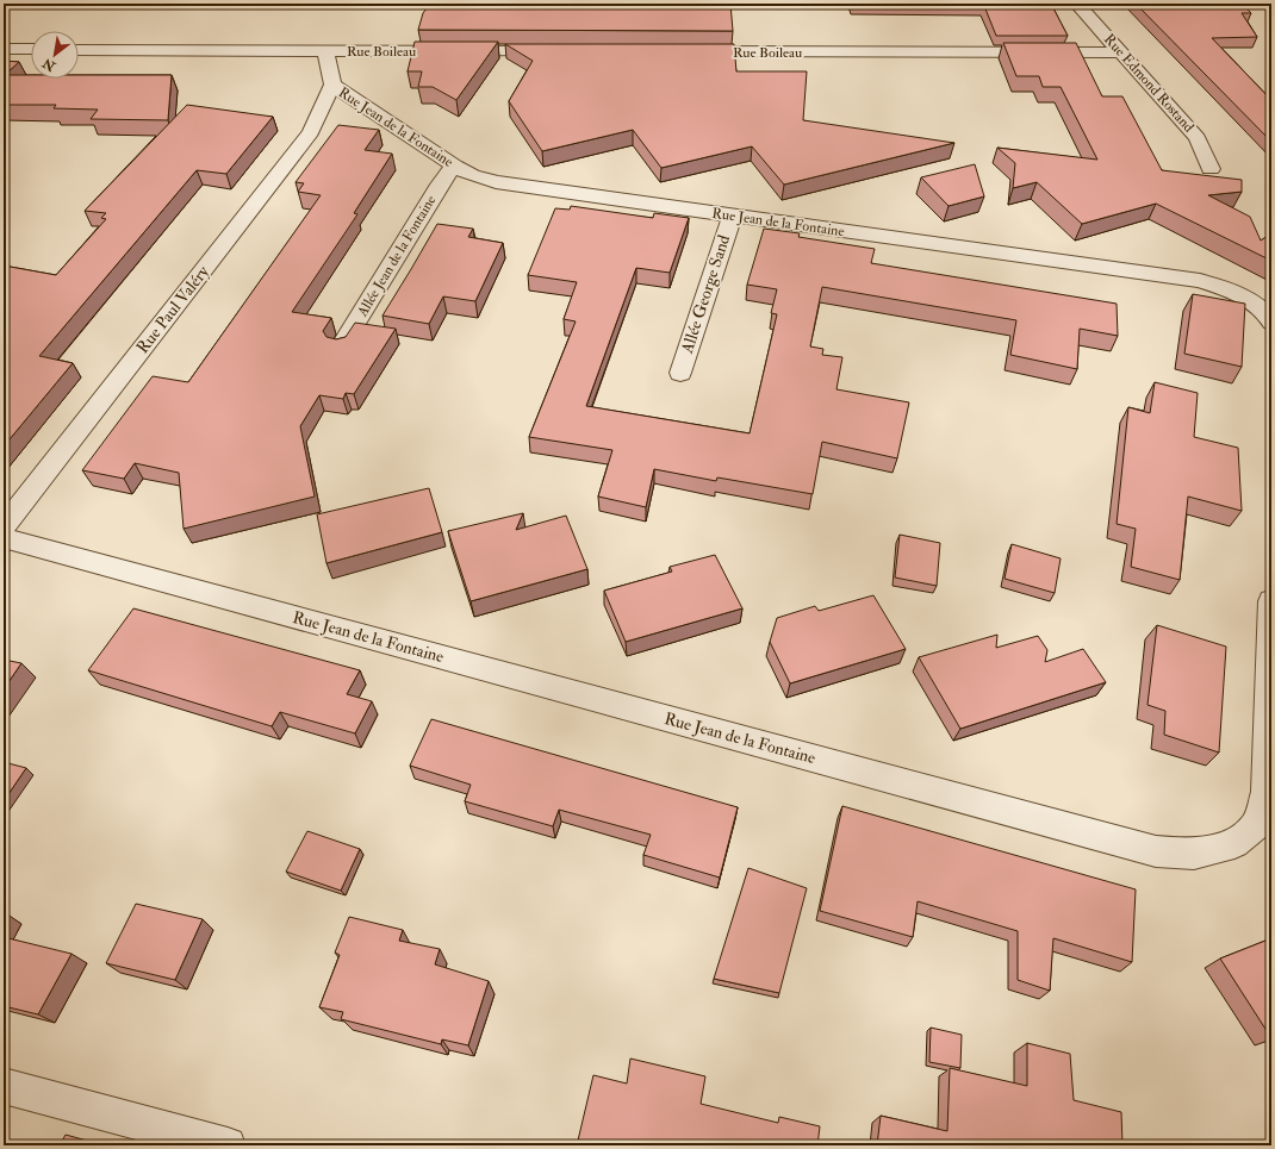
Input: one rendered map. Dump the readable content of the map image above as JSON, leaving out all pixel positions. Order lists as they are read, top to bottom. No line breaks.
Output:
{"streets":{"street":["Rue Boileau","Rue Edmond Rostand","Rue Jean de la Fontaine","Allée Jean de la Fontaine","Allée George Sand","Rue Paul Valéry"]},"crossings":[["Rue Boileau","Rue Edmond Rostand"],["Rue Boileau","Rue Jean de la Fontaine"],["Rue Jean de la Fontaine","Allée Jean de la Fontaine"],["Rue Jean de la Fontaine","Allée George Sand"],["Rue Jean de la Fontaine","Rue Paul Valéry"]],"north":"bottom left"}
